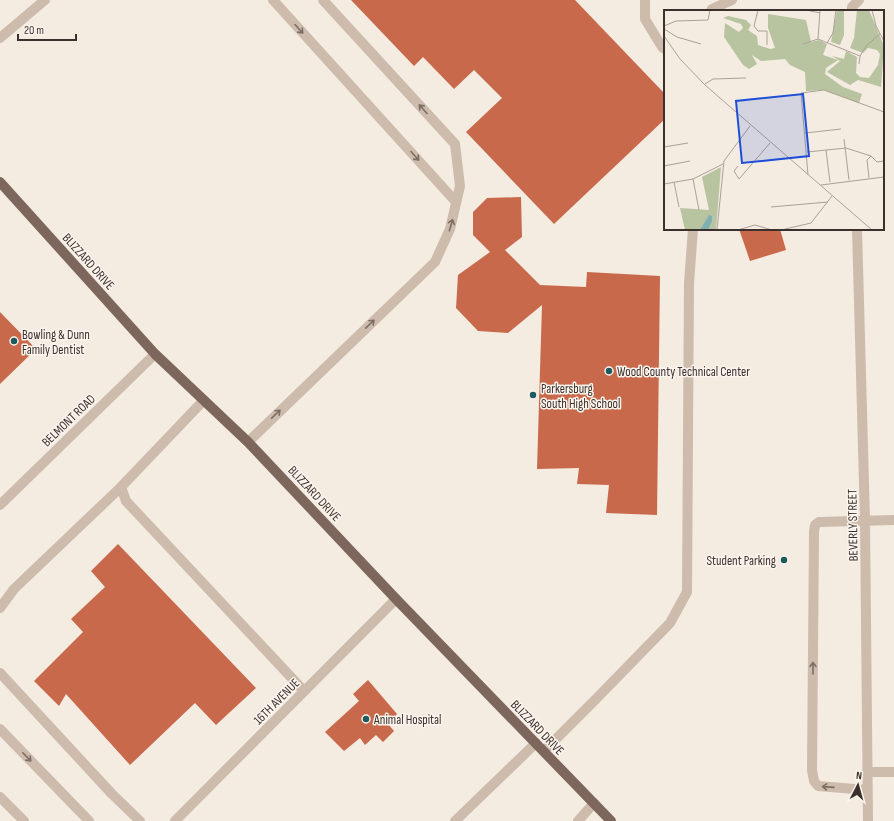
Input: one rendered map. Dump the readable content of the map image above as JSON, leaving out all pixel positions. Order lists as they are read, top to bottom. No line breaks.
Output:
{"streets":{"main road":["BLIZZARD DRIVE"],"street":["BELMONT ROAD","BEVERLY STREET","16TH AVENUE"]},"crossings":[["BLIZZARD DRIVE","BELMONT ROAD"],["BLIZZARD DRIVE","16TH AVENUE"]],"places":["Bowling & Dunn Family Dentist","Wood County Technical Center","Parkersburg South High School","Student Parking","Animal Hospital"],"scale_bar":"20 m","north":"top"}
